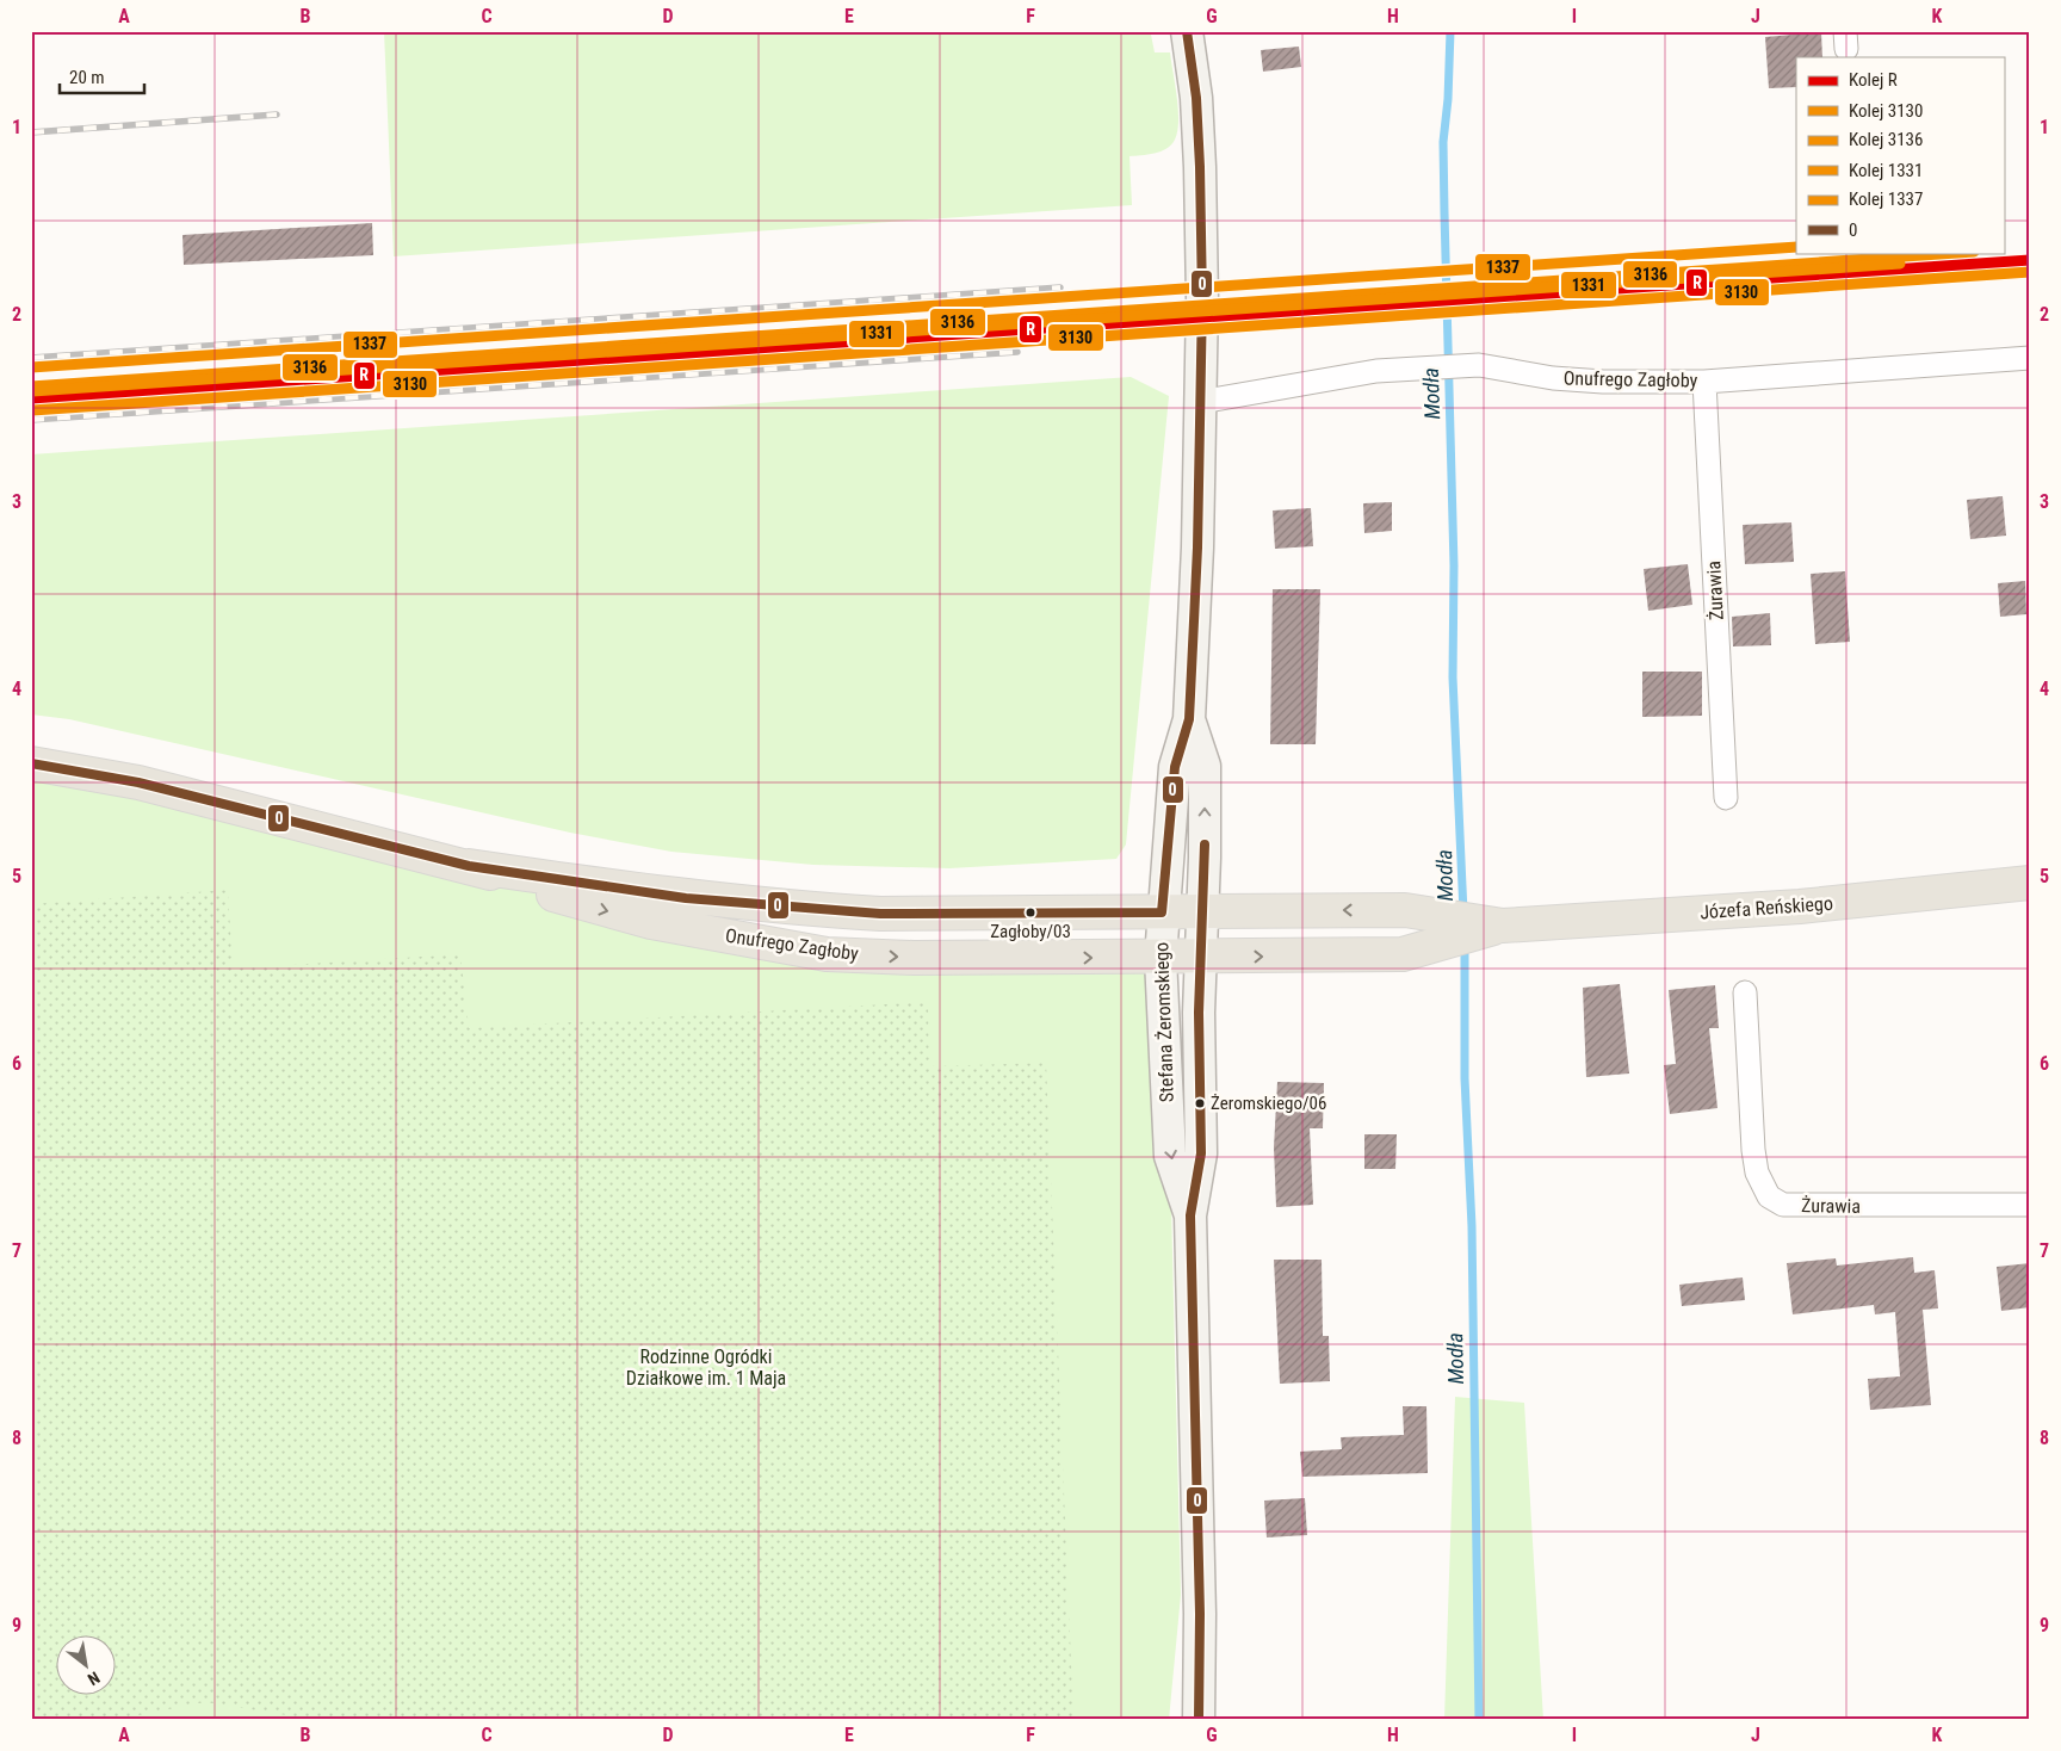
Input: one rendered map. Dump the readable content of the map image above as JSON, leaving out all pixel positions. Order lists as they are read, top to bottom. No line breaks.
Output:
{"streets":{"main road":["Onufrego Zagłoby","Józefa Reńskiego"],"street":["Żurawia","Stefana Żeromskiego"]},"crossings":[["Onufrego Zagłoby","Żurawia"],["Onufrego Zagłoby","Józefa Reńskiego"],["Onufrego Zagłoby","Stefana Żeromskiego"],["Józefa Reńskiego","Stefana Żeromskiego"]],"water":["Modła"],"parks":["Rodzinne Ogródki Działkowe im. 1 Maja"],"places":["Zagłoby/03","Żeromskiego/06"],"lines":["transit line 0","rail line 1337","rail line 3136","rail line R","rail line 1331","rail line 3130"],"legend":["Kolej R","Kolej 3130","Kolej 3136","Kolej 1331","Kolej 1337","0"],"scale_bar":"20 m","north":"bottom right","grid":{"columns":["A","B","C","D","E","F","G","H","I","J","K"],"rows":["1","2","3","4","5","6","7","8","9"]}}
